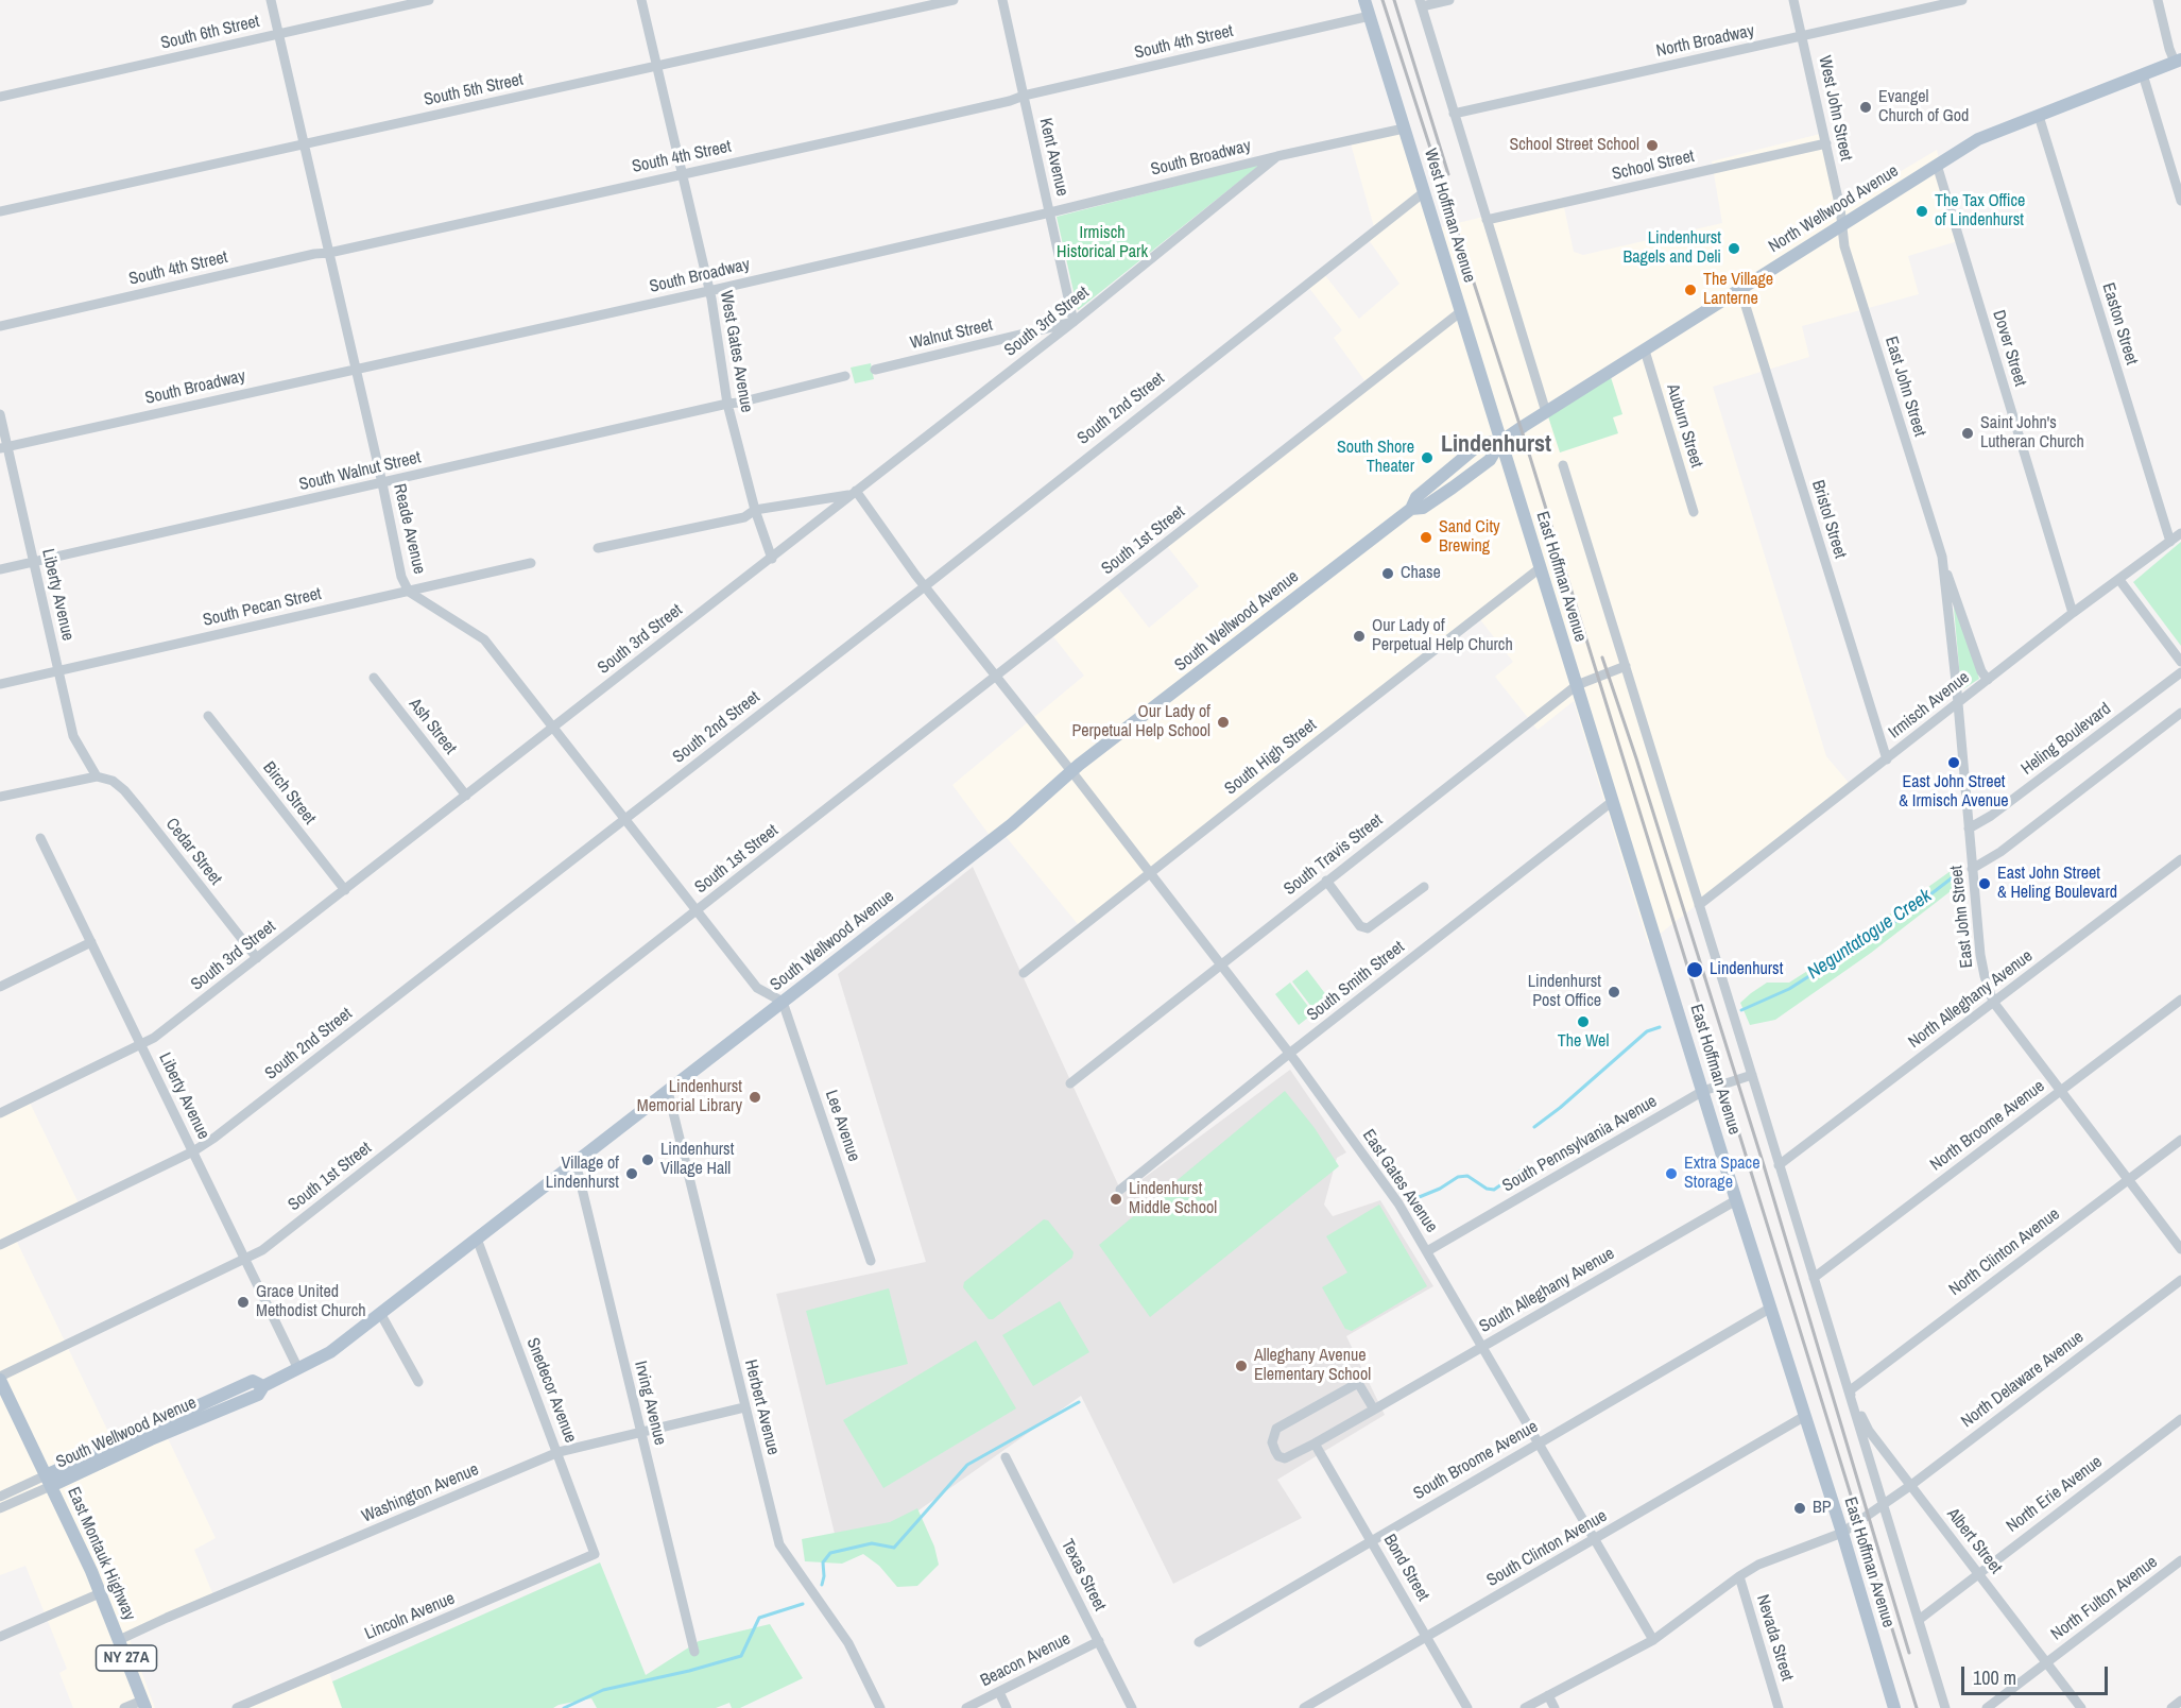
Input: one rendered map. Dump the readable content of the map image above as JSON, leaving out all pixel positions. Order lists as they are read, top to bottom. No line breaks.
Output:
{"streets":{"main road":["North Wellwood Avenue","West Hoffman Avenue","East Hoffman Avenue","South Wellwood Avenue","East Montauk Highway","NY 27A"],"street":["South 6th Street","North Broadway","South 4th Street","South 5th Street","West John Street","Kent Avenue","South Broadway","School Street","South 3rd Street","Easton Street","Walnut Street","Dover Street","West Gates Avenue","East John Street","South 2nd Street","Auburn Street","South Walnut Street","Bristol Street","Reade Avenue","South 1st Street","Liberty Avenue","South Pecan Street","Irmisch Avenue","Ash Street","Heling Boulevard","South High Street","Birch Street","Cedar Street","South Travis Street","South Smith Street","North Alleghany Avenue","Lee Avenue","North Broome Avenue","South Pennsylvania Avenue","East Gates Avenue","North Clinton Avenue","South Alleghany Avenue","North Delaware Avenue","Snedecor Avenue","Irving Avenue","Herbert Avenue","South Broome Avenue","Washington Avenue","North Erie Avenue","Albert Street","South Clinton Avenue","Bond Street","Texas Street","North Fulton Avenue","Lincoln Avenue","Nevada Street","Beacon Avenue"]},"crossings":[["South 6th Street","Reade Avenue"],["North Broadway","West John Street"],["North Broadway","West Hoffman Avenue"],["South 4th Street","Kent Avenue"],["South 4th Street","West Hoffman Avenue"],["South 4th Street","West Gates Avenue"],["South 4th Street","Reade Avenue"],["South 5th Street","West Gates Avenue"],["South 5th Street","Reade Avenue"],["West John Street","School Street"],["West John Street","North Wellwood Avenue"],["West John Street","East John Street"],["Kent Avenue","South Broadway"],["Kent Avenue","South 3rd Street"],["Kent Avenue","Walnut Street"],["South Broadway","West Hoffman Avenue"],["South Broadway","South 3rd Street"],["South Broadway","West Gates Avenue"],["South Broadway","Reade Avenue"],["South Broadway","Liberty Avenue"],["School Street","West Hoffman Avenue"],["North Wellwood Avenue","West Hoffman Avenue"],["North Wellwood Avenue","Easton Street"],["North Wellwood Avenue","Dover Street"],["North Wellwood Avenue","East John Street"],["North Wellwood Avenue","Auburn Street"],["North Wellwood Avenue","Bristol Street"],["North Wellwood Avenue","South Wellwood Avenue"],["West Hoffman Avenue","South 2nd Street"],["West Hoffman Avenue","South 1st Street"],["West Hoffman Avenue","East Hoffman Avenue"],["West Hoffman Avenue","South Wellwood Avenue"],["South 3rd Street","Walnut Street"],["South 3rd Street","West Gates Avenue"],["South 3rd Street","Reade Avenue"],["South 3rd Street","Liberty Avenue"],["South 3rd Street","Ash Street"],["South 3rd Street","Birch Street"],["South 3rd Street","Cedar Street"],["Easton Street","Irmisch Avenue"],["Dover Street","Irmisch Avenue"],["West Gates Avenue","South Walnut Street"],["East John Street","Irmisch Avenue"],["East John Street","Heling Boulevard"],["East John Street","North Alleghany Avenue"],["East John Street","North Broome Avenue"],["East John Street","North Clinton Avenue"],["South 2nd Street","Reade Avenue"],["South 2nd Street","Liberty Avenue"],["South Walnut Street","Reade Avenue"],["South Walnut Street","Liberty Avenue"],["Bristol Street","Irmisch Avenue"],["Reade Avenue","South 1st Street"],["Reade Avenue","South Pecan Street"],["Reade Avenue","South Wellwood Avenue"],["Reade Avenue","Lee Avenue"],["South 1st Street","Liberty Avenue"],["South 1st Street","NY 27A"],["East Hoffman Avenue","South Wellwood Avenue"],["East Hoffman Avenue","Irmisch Avenue"],["East Hoffman Avenue","South High Street"],["East Hoffman Avenue","South Travis Street"],["East Hoffman Avenue","South Smith Street"],["East Hoffman Avenue","North Alleghany Avenue"],["East Hoffman Avenue","North Broome Avenue"],["East Hoffman Avenue","South Pennsylvania Avenue"],["East Hoffman Avenue","North Clinton Avenue"],["East Hoffman Avenue","South Alleghany Avenue"],["East Hoffman Avenue","North Delaware Avenue"],["East Hoffman Avenue","South Broome Avenue"],["East Hoffman Avenue","North Erie Avenue"],["East Hoffman Avenue","Albert Street"],["East Hoffman Avenue","South Clinton Avenue"],["Liberty Avenue","South Pecan Street"],["Liberty Avenue","South Wellwood Avenue"],["Liberty Avenue","Cedar Street"],["South Wellwood Avenue","Lee Avenue"],["South Wellwood Avenue","East Gates Avenue"],["South Wellwood Avenue","Snedecor Avenue"],["South Wellwood Avenue","Irving Avenue"],["South Wellwood Avenue","Herbert Avenue"],["South Wellwood Avenue","East Montauk Highway"],["South Wellwood Avenue","NY 27A"],["South High Street","East Gates Avenue"],["South Travis Street","East Gates Avenue"],["South Smith Street","East Gates Avenue"],["South Pennsylvania Avenue","East Gates Avenue"],["East Gates Avenue","South Alleghany Avenue"],["East Gates Avenue","North Delaware Avenue"],["East Gates Avenue","South Broome Avenue"],["East Gates Avenue","South Clinton Avenue"],["North Clinton Avenue","Albert Street"],["South Alleghany Avenue","Bond Street"],["North Delaware Avenue","Albert Street"],["North Delaware Avenue","Nevada Street"],["Snedecor Avenue","Washington Avenue"],["Snedecor Avenue","Lincoln Avenue"],["Irving Avenue","Washington Avenue"],["Herbert Avenue","Washington Avenue"],["South Broome Avenue","Bond Street"],["Washington Avenue","East Montauk Highway"],["North Erie Avenue","Albert Street"],["Albert Street","North Fulton Avenue"],["South Clinton Avenue","Bond Street"],["East Montauk Highway","NY 27A"],["Texas Street","Beacon Avenue"]],"districts":["Lindenhurst"],"water":["Neguntatogue Creek"],"parks":["Irmisch Historical Park"],"places":["Evangel Church of God","School Street School","The Tax Office of Lindenhurst","Lindenhurst Bagels and Deli","The Village Lanterne","Saint John's Lutheran Church","South Shore Theater","Sand City Brewing","Chase","Our Lady of Perpetual Help Church","Our Lady of Perpetual Help School","East John Street & Irmisch Avenue","East John Street & Heling Boulevard","Lindenhurst","Lindenhurst Post Office","The Wel","Lindenhurst Memorial Library","Lindenhurst Village Hall","Village of Lindenhurst","Extra Space Storage","Lindenhurst Middle School","Grace United Methodist Church","Alleghany Avenue Elementary School","BP"],"scale_bar":"100 m"}
